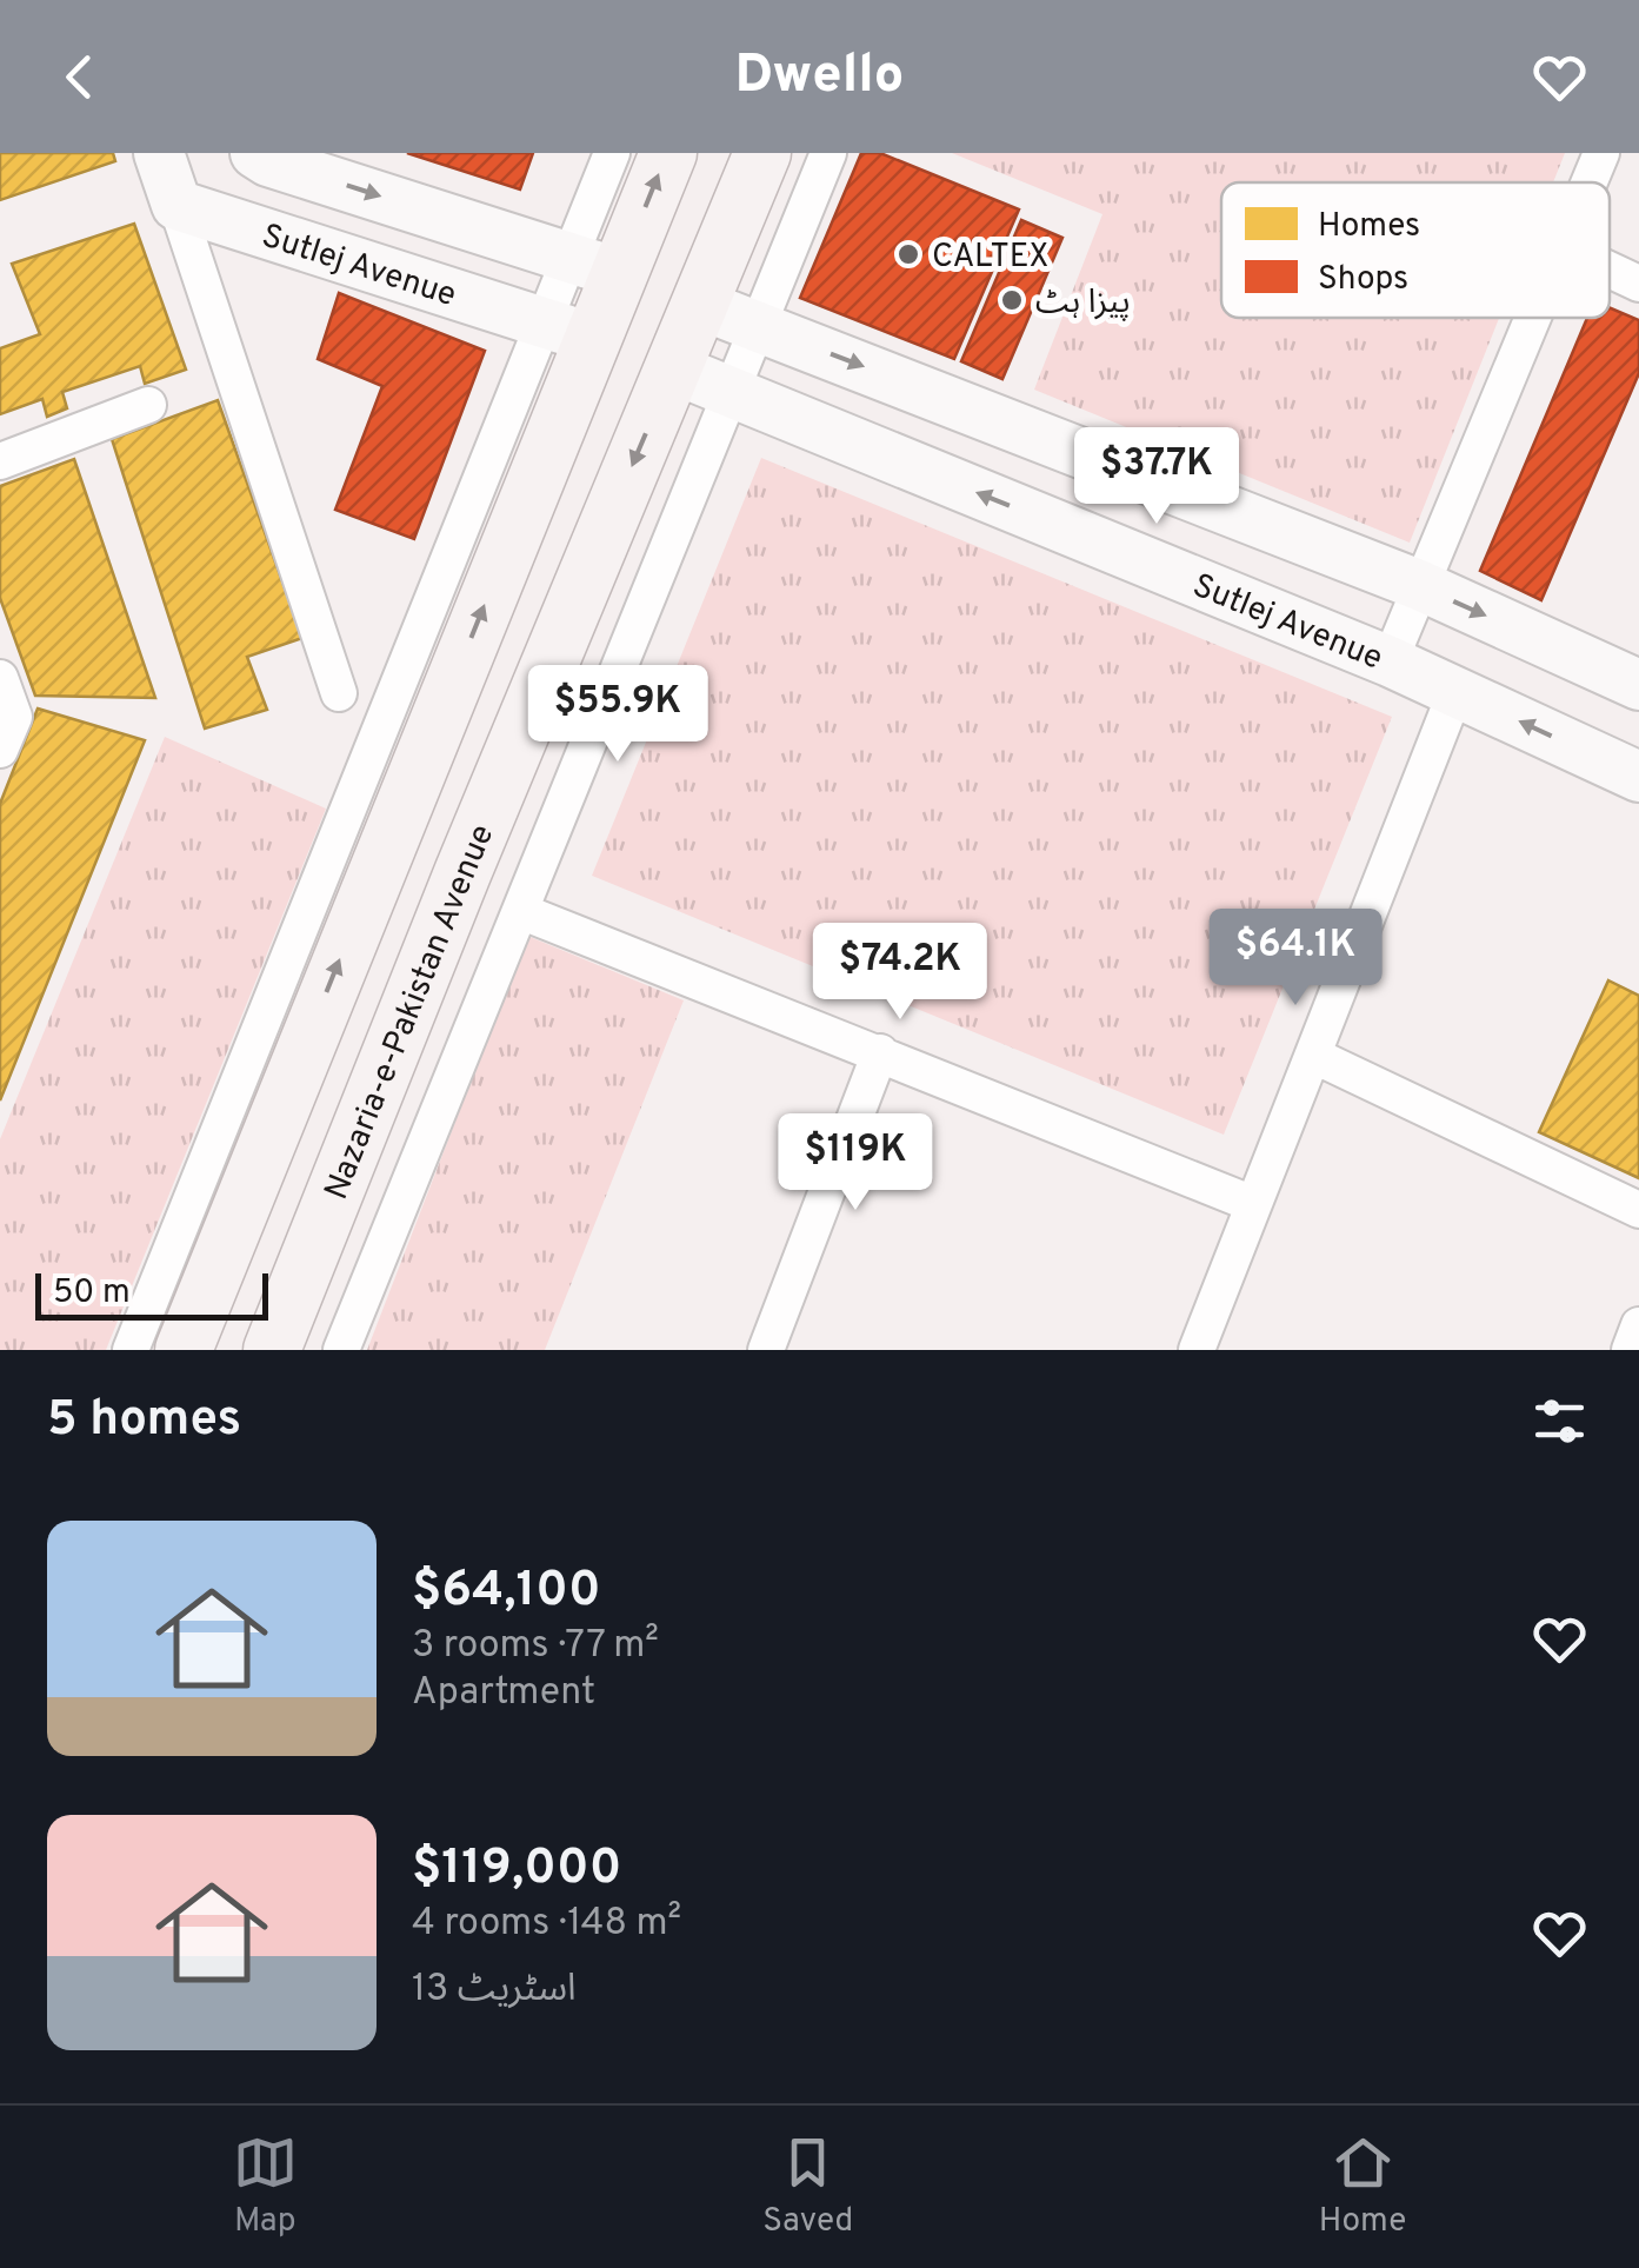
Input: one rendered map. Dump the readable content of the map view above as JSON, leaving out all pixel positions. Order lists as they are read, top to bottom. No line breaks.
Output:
{"streets":{"main road":["Nazaria-e-Pakistan Avenue"],"street":["Sutlej Avenue"]},"crossings":[["Sutlej Avenue","Nazaria-e-Pakistan Avenue"]],"places":["CALTEX","پیزا ہٹ"],"legend":["Homes","Shops"],"scale_bar":"50 m","page":{"header":"Dwello","price":["$37.7K","$55.9K","$64.1K","$74.2K","$119K"],"scale":"50 m","heading":"5 homes","list":[{"name":"$64,100","note":"3 rooms · 77 m² · Apartment"},{"name":"$119,000","note":"4 rooms · 148 m² · اسٹریٹ 13"}],"tabs":["Map","Saved","Home"]}}
